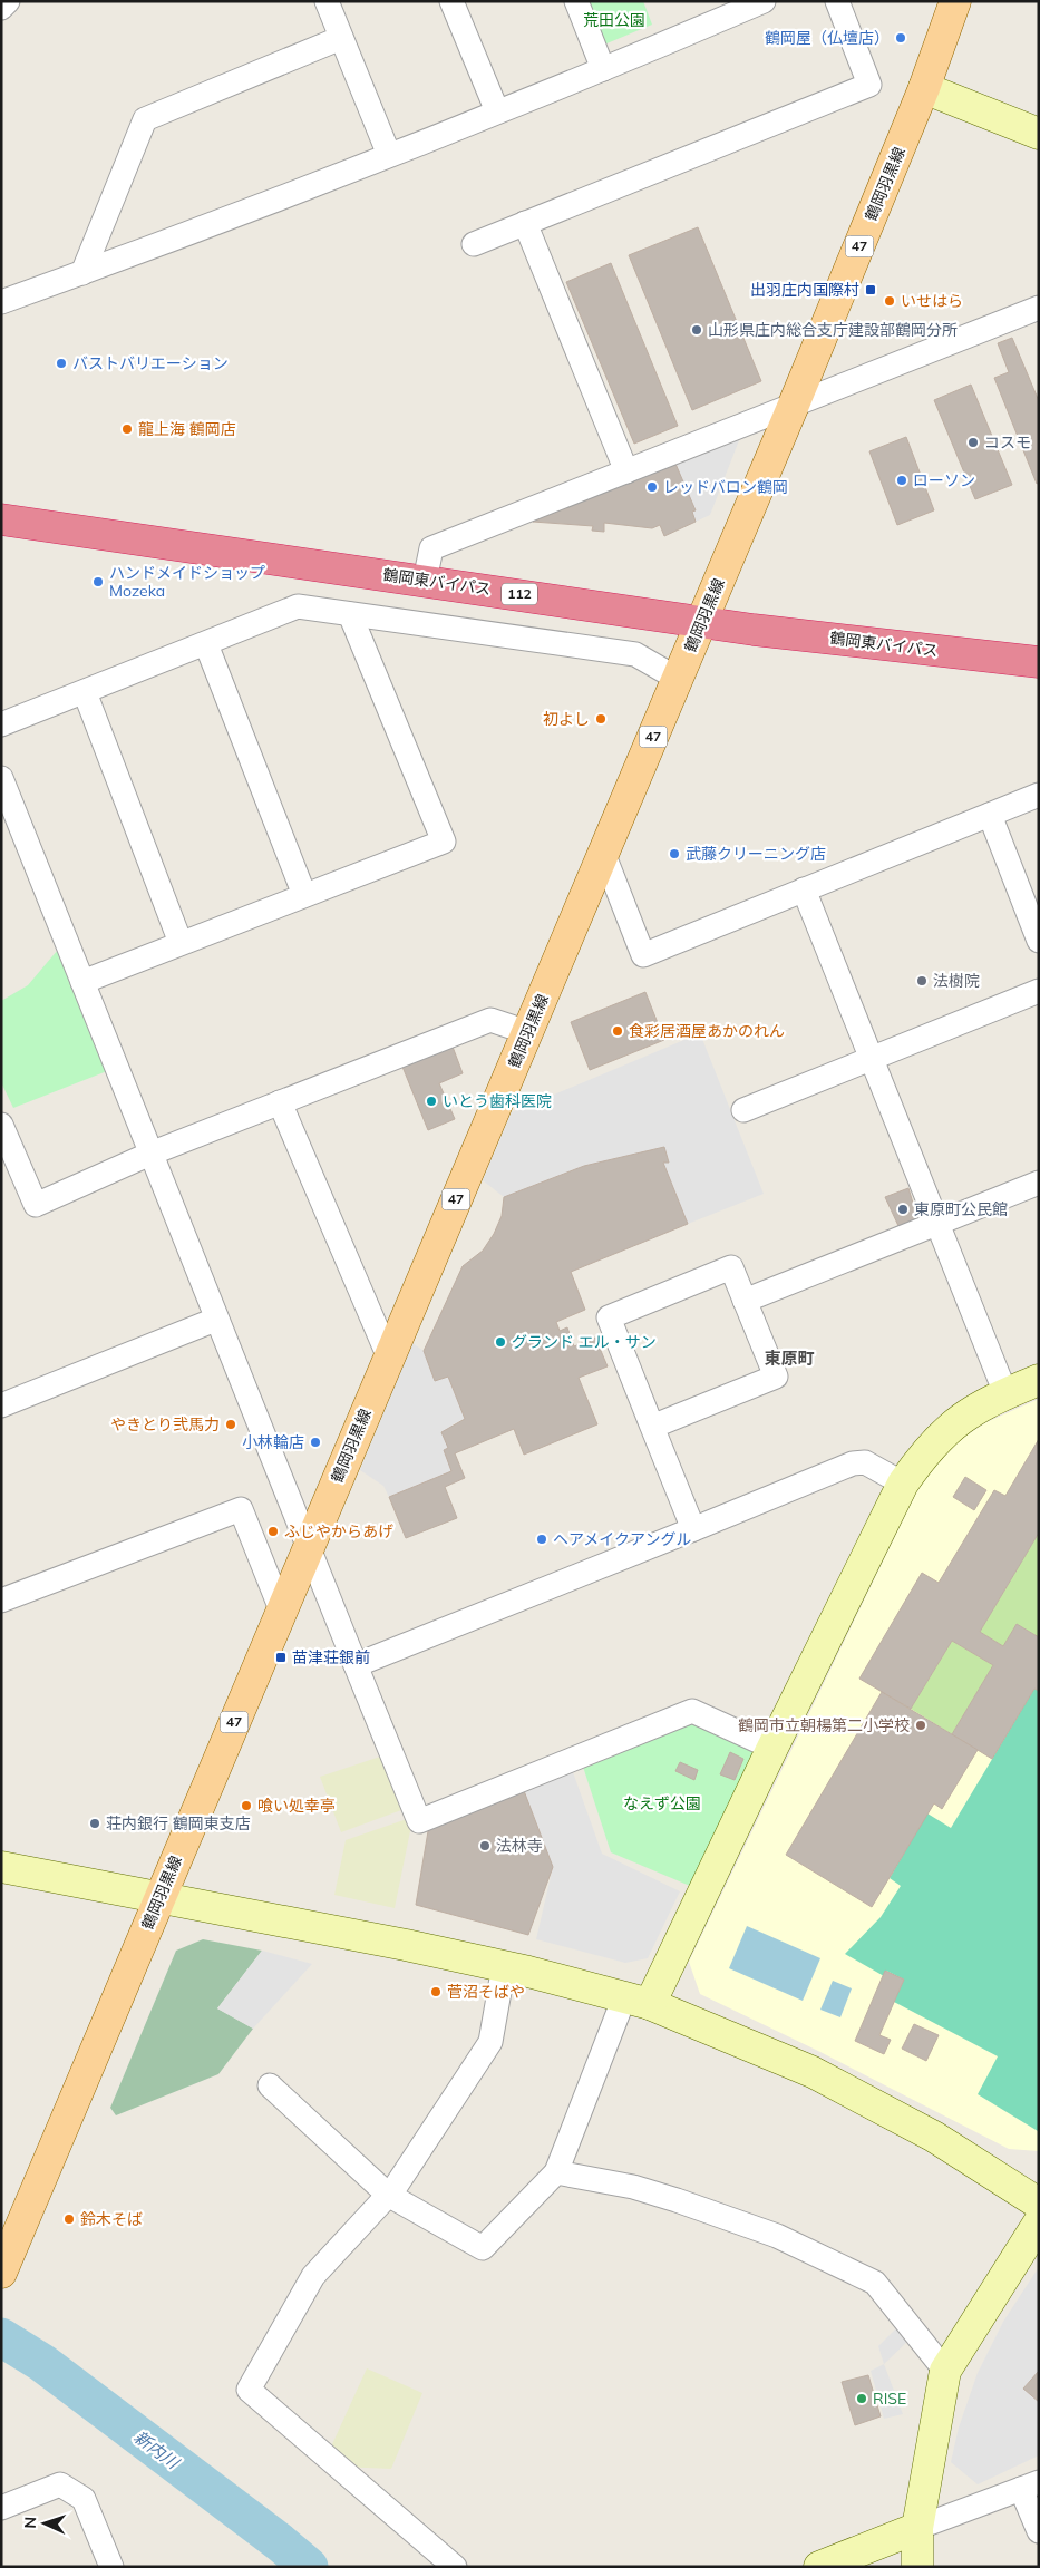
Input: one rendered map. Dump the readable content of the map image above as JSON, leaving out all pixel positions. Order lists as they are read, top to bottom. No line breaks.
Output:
{"streets":{"highway":["鶴岡東バイパス","112"],"main road":["鶴岡羽黒線","47"]},"crossings":[["鶴岡羽黒線","鶴岡東バイパス"]],"districts":["東原町"],"water":["新内川"],"parks":["荒田公園","なえず公園"],"places":{"other":["鶴岡屋（仏壇店）","いせはら","山形県庄内総合支庁建設部鶴岡分所","バストバリエーション","龍上海 鶴岡店","コスモ","ローソン","レッドバロン鶴岡","ハンドメイドショップ Mozeka","初よし","武藤クリーニング店","法樹院","食彩居酒屋あかのれん","いとう歯科医院","東原町公民館","グランド エル・サン","やきとり弐馬力","小林輪店","ふじやからあげ","ヘアメイクアングル","鶴岡市立朝楊第二小学校","喰い処幸亭","荘内銀行 鶴岡東支店","法林寺","菅沼そばや","鈴木そば","RISE"],"transit":["出羽庄内国際村","苗津荘銀前"]},"north":"left"}
